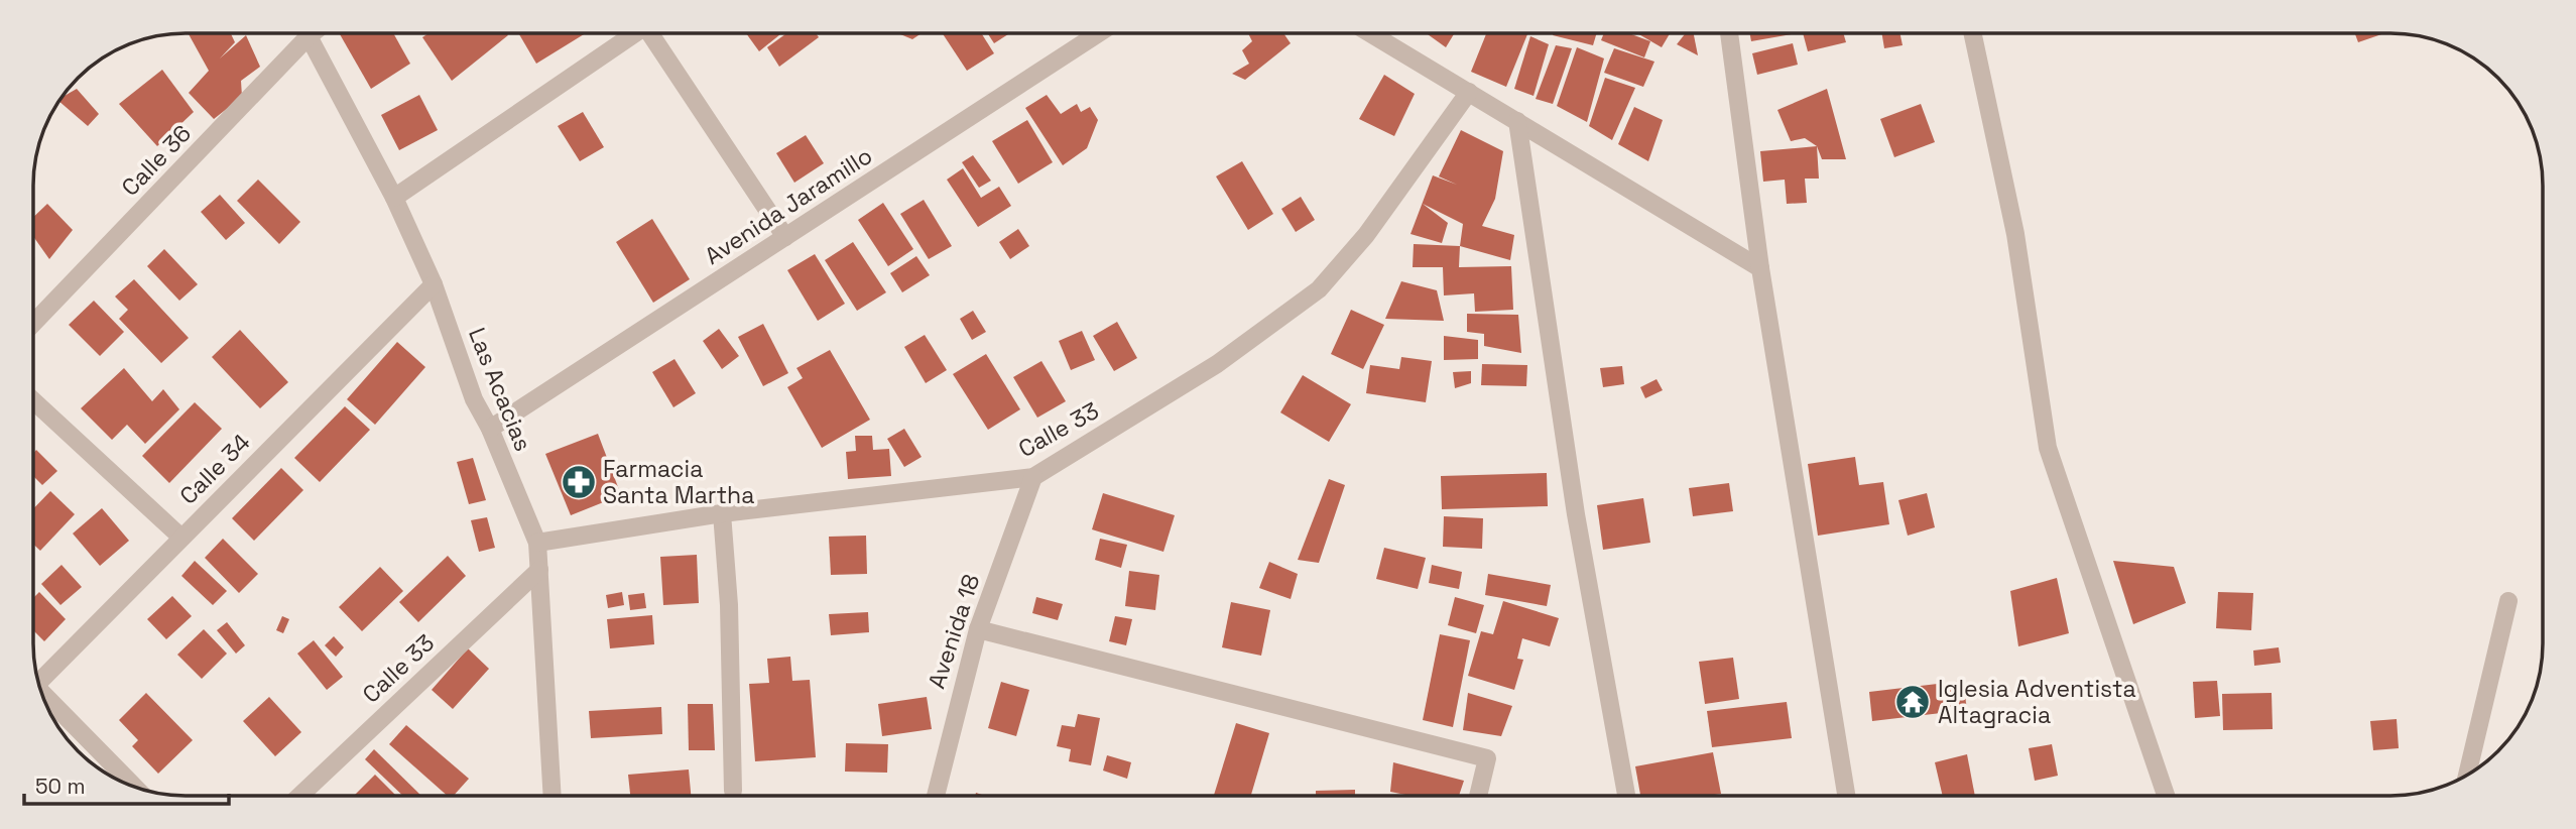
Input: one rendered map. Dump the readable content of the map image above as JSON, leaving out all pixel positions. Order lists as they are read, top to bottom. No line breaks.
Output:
{"streets":{"street":["Calle 36","Avenida Jaramillo","Las Acacias","Calle 33","Calle 34","Avenida 18"]},"crossings":[["Avenida Jaramillo","Las Acacias"],["Las Acacias","Calle 33"],["Las Acacias","Calle 34"],["Calle 33","Avenida 18"]],"places":{"pharmacy":["Farmacia Santa Martha"],"temple":["Iglesia Adventista Altagracia"]},"scale_bar":"50 m"}
